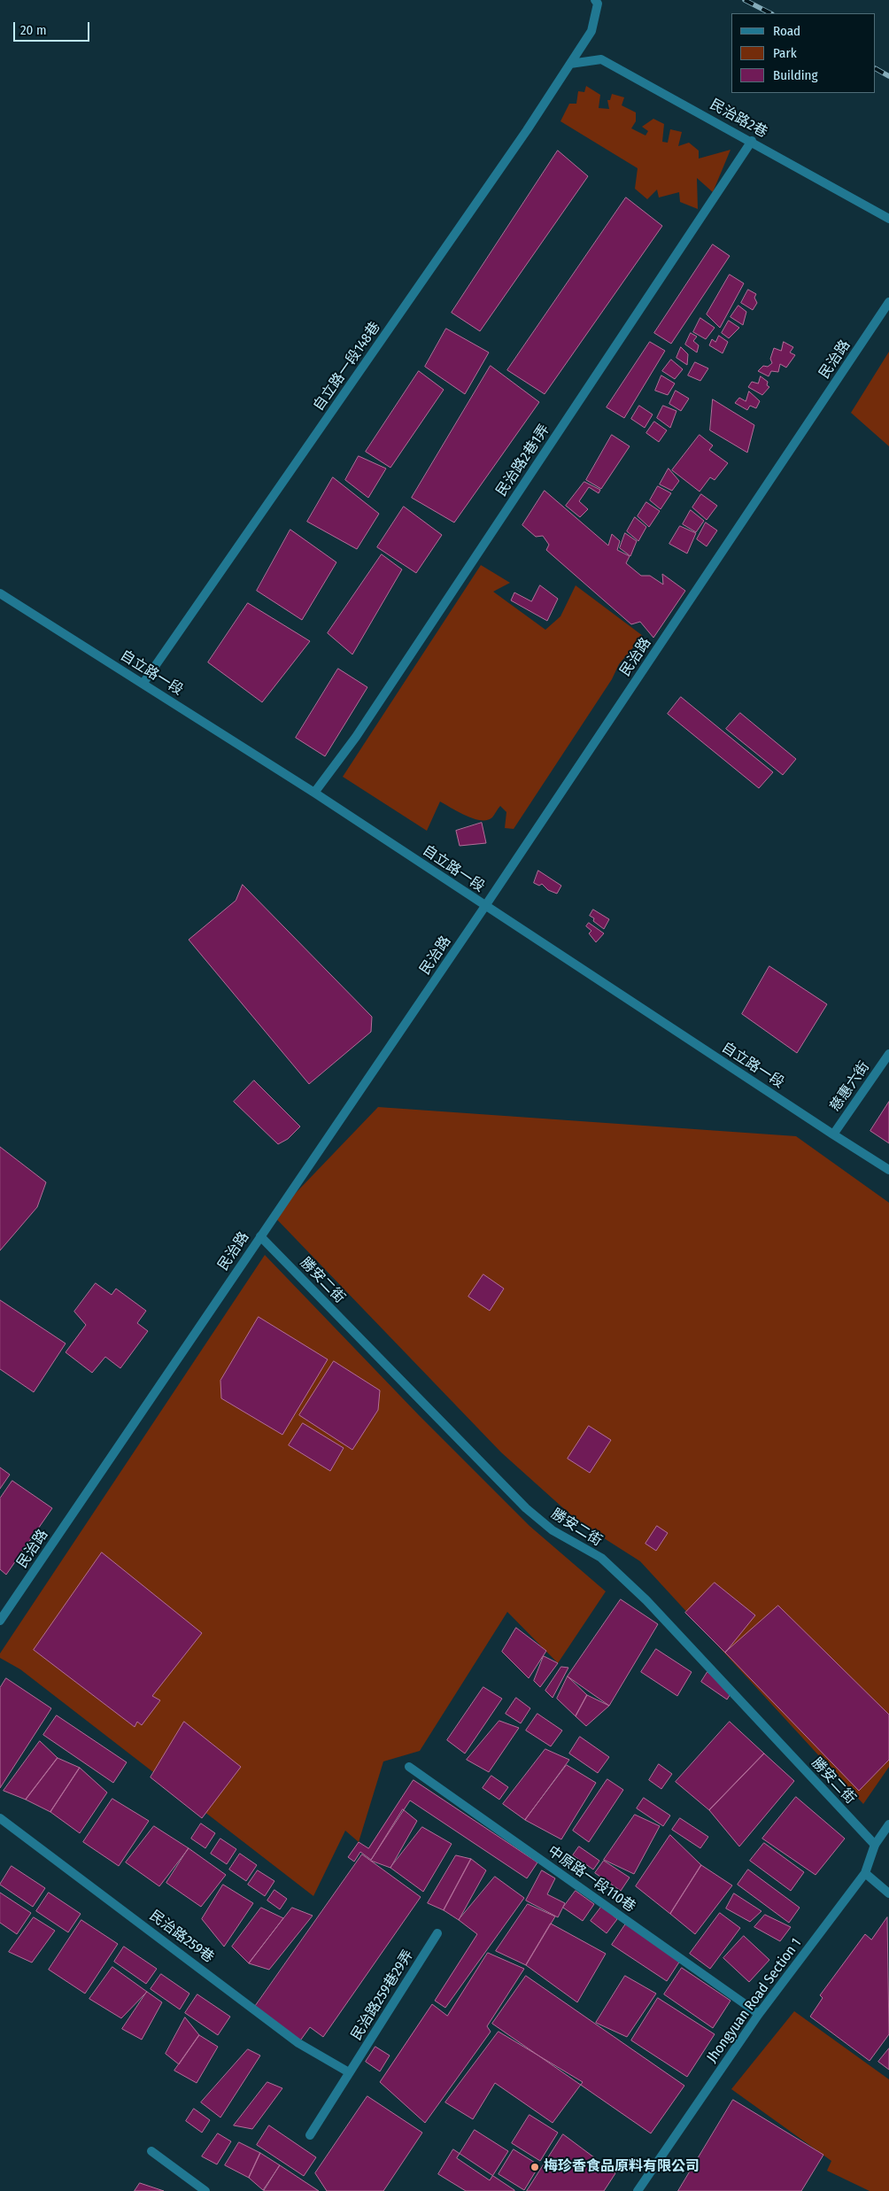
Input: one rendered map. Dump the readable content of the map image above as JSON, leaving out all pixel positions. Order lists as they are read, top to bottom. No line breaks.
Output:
{"streets":{"street":["民治路2巷","民治路","自立路一段148巷","民治路2巷1弄","自立路一段","慈惠六街","勝安二街","中原路一段110巷","民治路259巷","民治路259巷29弄","Jhongyuan Road Section 1"]},"crossings":[["民治路2巷","自立路一段148巷"],["民治路2巷","民治路2巷1弄"],["民治路","自立路一段"],["民治路","勝安二街"],["自立路一段148巷","自立路一段"],["民治路2巷1弄","自立路一段"],["自立路一段","慈惠六街"],["勝安二街","Jhongyuan Road Section 1"],["中原路一段110巷","Jhongyuan Road Section 1"],["民治路259巷","民治路259巷29弄"]],"places":["梅珍香食品原料有限公司"],"legend":["Road","Park","Building"],"scale_bar":"20 m"}
